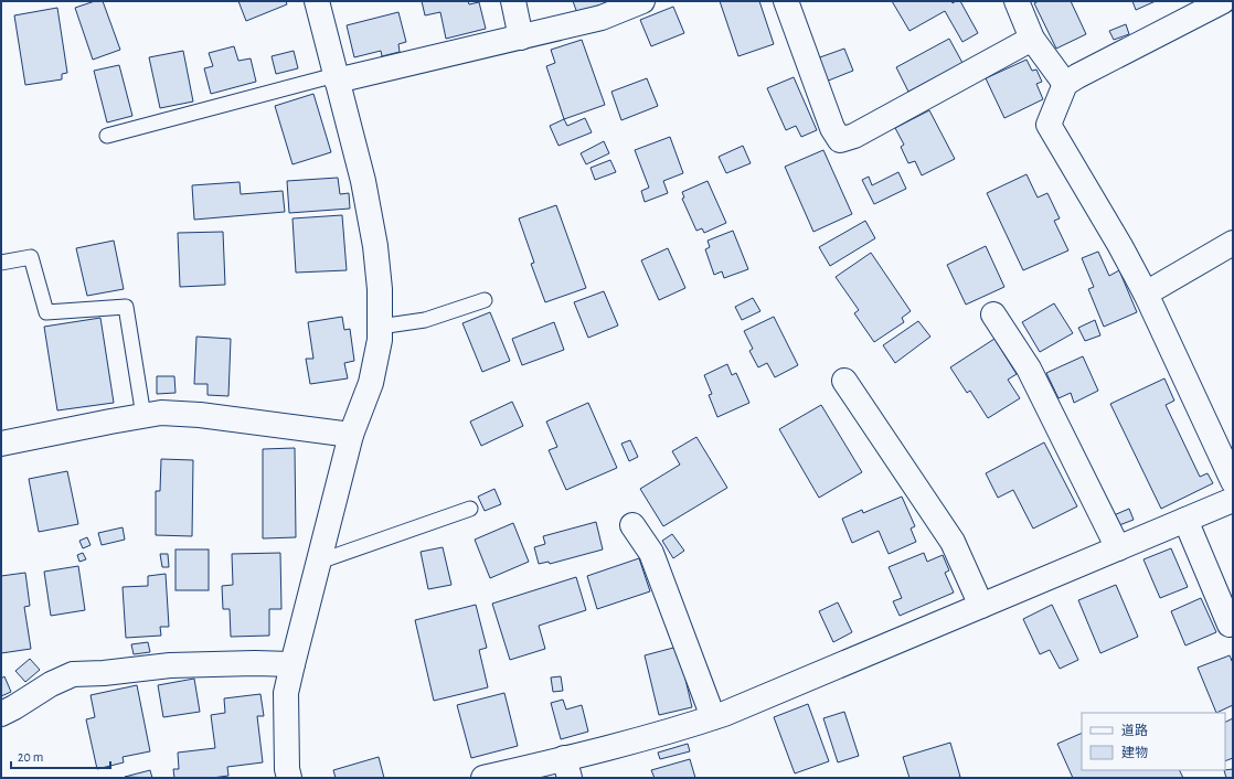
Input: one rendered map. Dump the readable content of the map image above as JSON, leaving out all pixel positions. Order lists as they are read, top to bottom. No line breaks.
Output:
{"legend":["道路","建物"],"scale_bar":"20 m"}
